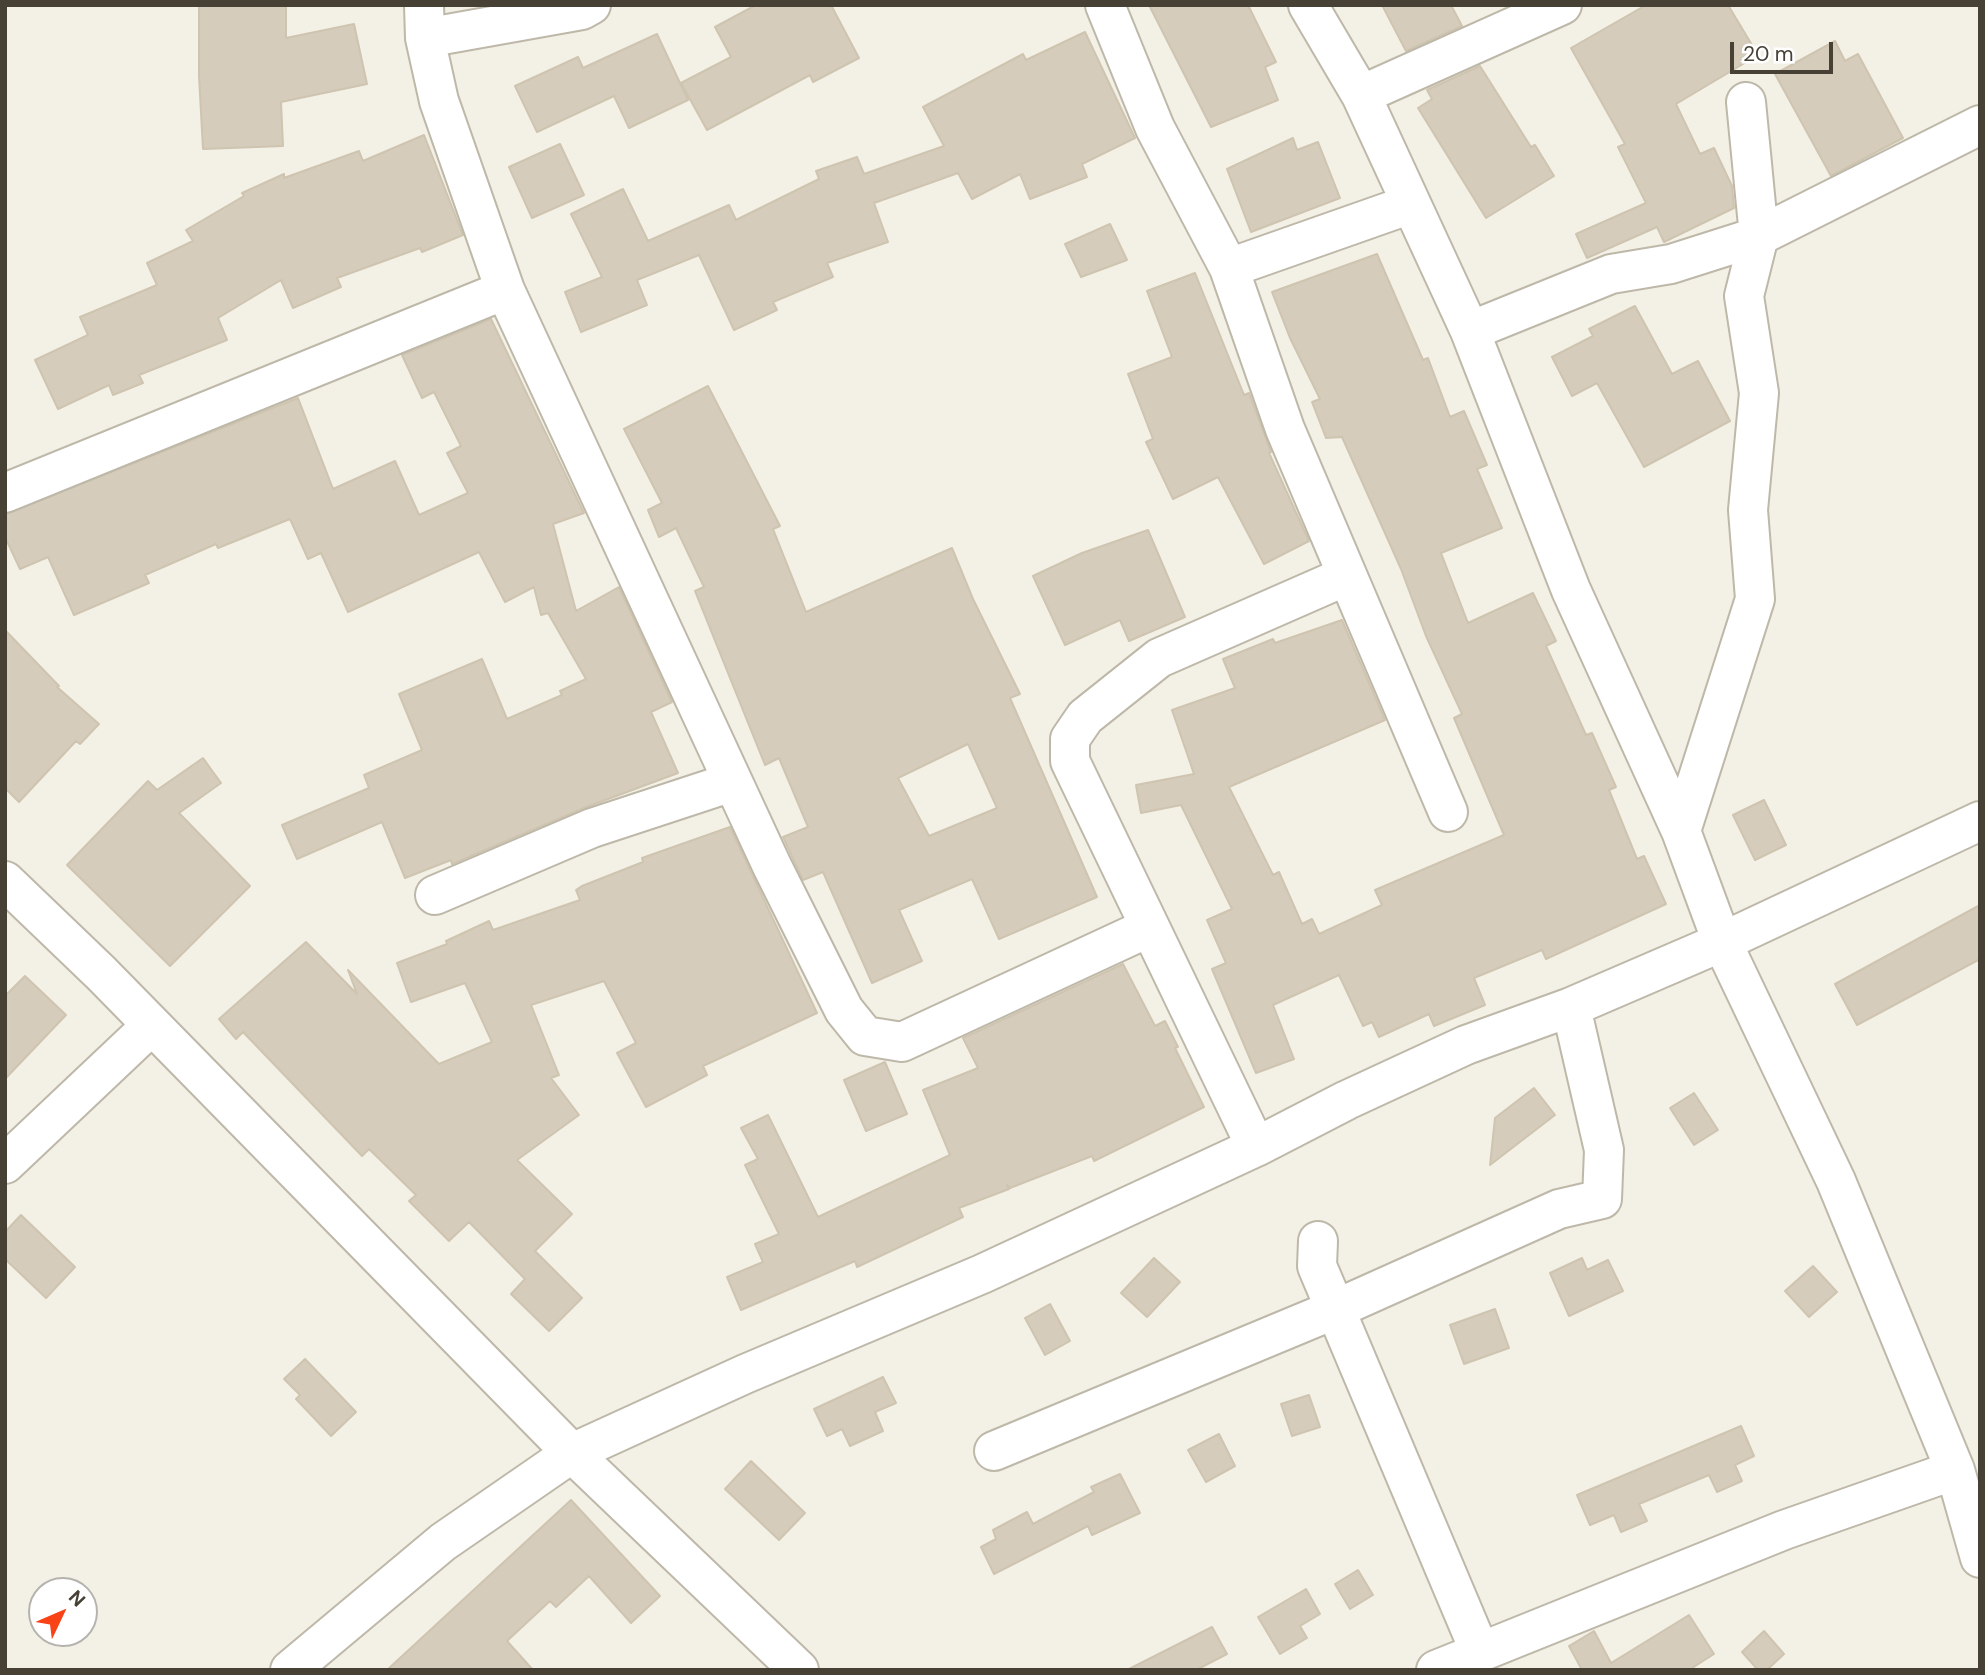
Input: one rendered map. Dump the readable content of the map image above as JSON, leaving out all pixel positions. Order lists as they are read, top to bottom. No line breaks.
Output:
{"scale_bar":"20 m","north":"top right"}
